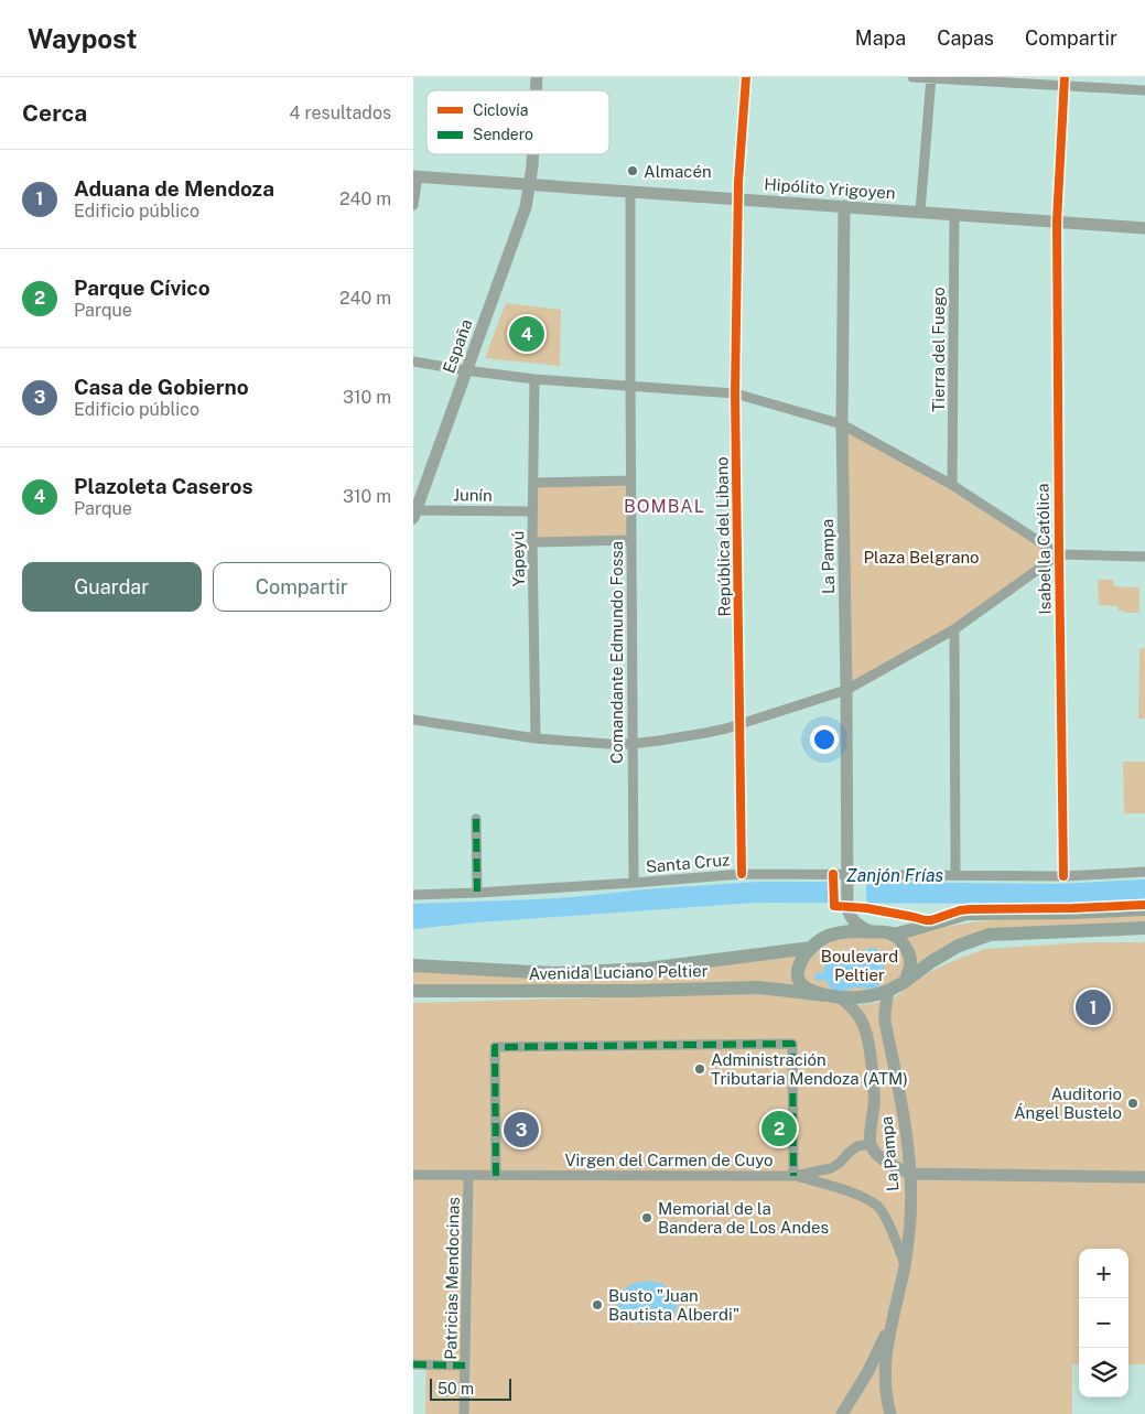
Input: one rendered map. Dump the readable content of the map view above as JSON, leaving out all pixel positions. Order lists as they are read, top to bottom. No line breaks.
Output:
{"streets":{"main road":["Avenida Luciano Peltier"],"street":["Hipólito Yrigoyen","España","Tierra del Fuego","Junín","República del Libano","Isabel la Católica","La Pampa","Yapeyú","Comandante Edmundo Fossa","Santa Cruz","Virgen del Carmen de Cuyo","Patricias Mendocinas"]},"crossings":[["Hipólito Yrigoyen","España"],["Hipólito Yrigoyen","Tierra del Fuego"],["Hipólito Yrigoyen","República del Libano"],["Hipólito Yrigoyen","Isabel la Católica"],["Hipólito Yrigoyen","La Pampa"],["Hipólito Yrigoyen","Comandante Edmundo Fossa"],["España","Junín"],["Junín","Yapeyú"],["República del Libano","Santa Cruz"],["Isabel la Católica","Santa Cruz"],["La Pampa","Santa Cruz"],["La Pampa","Avenida Luciano Peltier"],["La Pampa","Virgen del Carmen de Cuyo"],["Comandante Edmundo Fossa","Santa Cruz"],["Virgen del Carmen de Cuyo","Patricias Mendocinas"]],"districts":["BOMBAL"],"water":["Zanjón Frías"],"parks":["Plaza Belgrano","Boulevard Peltier"],"places":["Almacén","Administración Tributaria Mendoza (ATM)","Auditorio Ángel Bustelo","Memorial de la Bandera de Los Andes","Busto \"Juan Bautista Alberdi\""],"legend":["Ciclovía","Sendero"],"scale_bar":"50 m","page":{"header":"Waypost","nav":["Mapa","Capas","Compartir"],"heading":["Cerca","4 resultados"],"list":[{"mark":"1","name":"Aduana de Mendoza","note":"Edificio público","value":"240 m"},{"mark":"2","name":"Parque Cívico","note":"Parque","value":"240 m"},{"mark":"3","name":"Casa de Gobierno","note":"Edificio público","value":"310 m"},{"mark":"4","name":"Plazoleta Caseros","note":"Parque","value":"310 m"}],"pins":["4","1","2","3"],"buttons":["Guardar","Compartir"],"map_buttons":["+","−"],"scale":"50 m"}}
